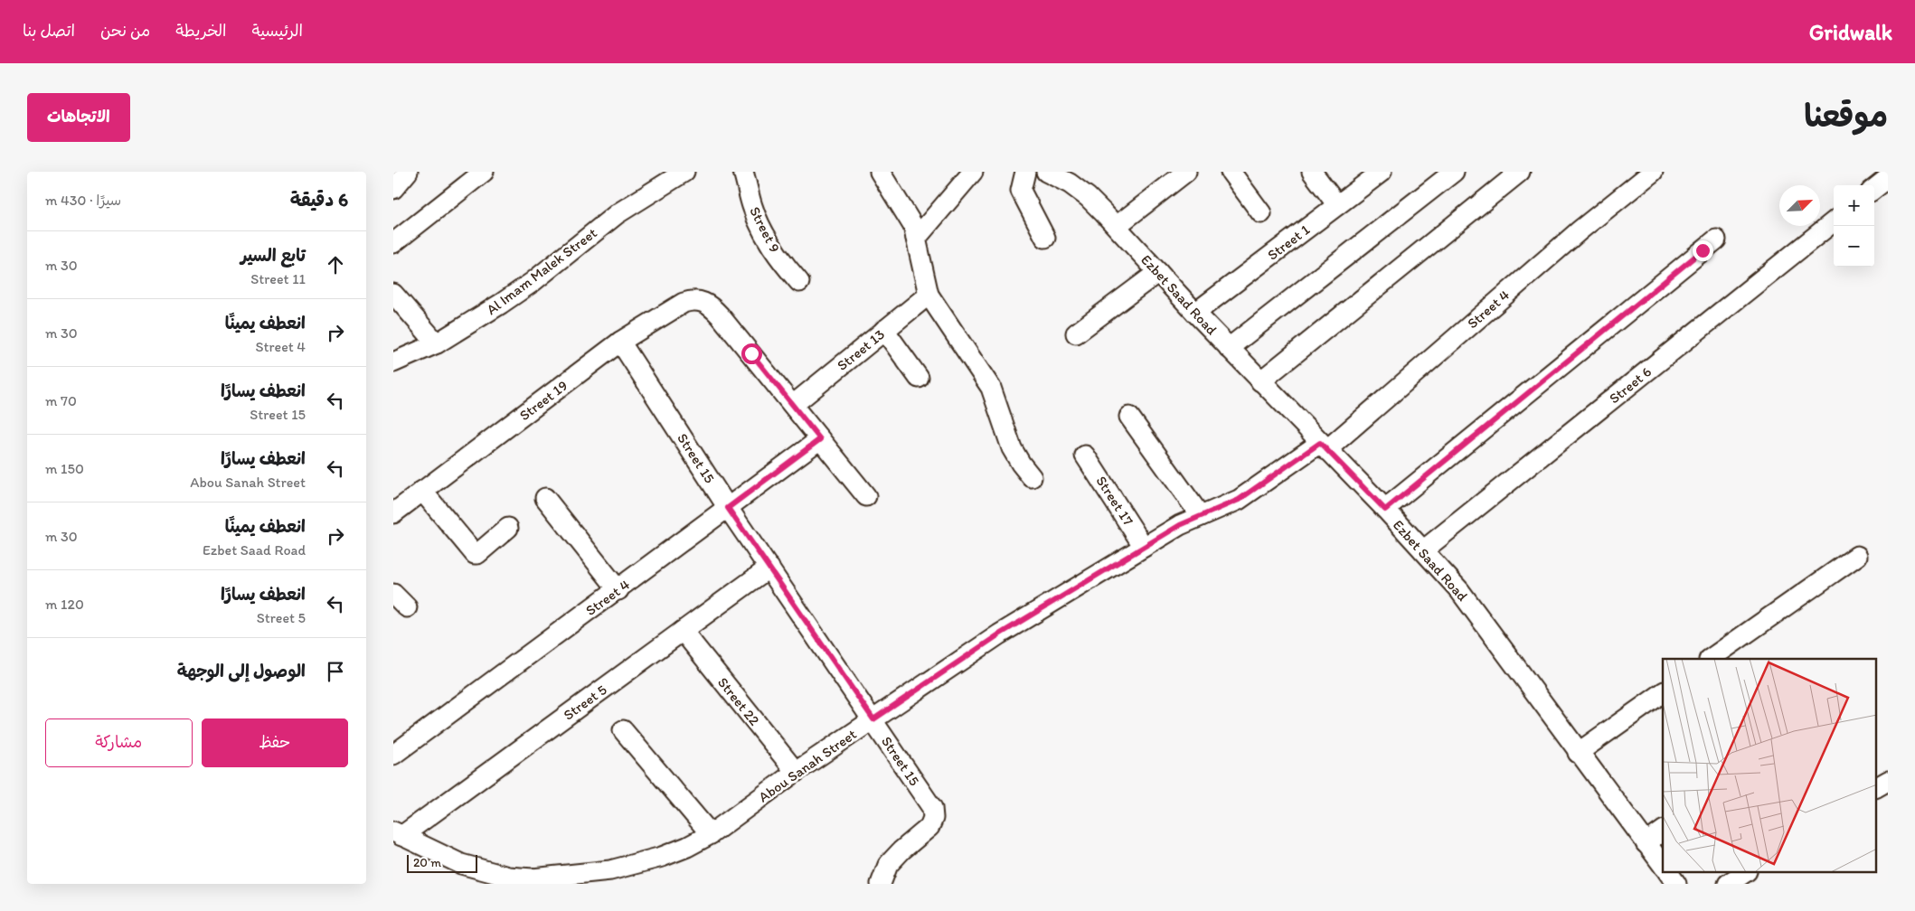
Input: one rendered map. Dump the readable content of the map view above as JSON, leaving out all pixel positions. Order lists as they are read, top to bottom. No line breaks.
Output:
{"streets":{"street":["Street 9","Street 1","Al Imam Malek Street","Ezbet Saad Road","Street 4","Street 13","Street 6","Street 19","Street 15","Street 17","Street 22","Street 5","Abou Sanah Street"]},"crossings":[["Street 1","Ezbet Saad Road"],["Ezbet Saad Road","Street 4"],["Ezbet Saad Road","Street 6"],["Ezbet Saad Road","Abou Sanah Street"],["Street 4","Street 15"],["Street 4","Abou Sanah Street"],["Street 13","Street 19"],["Street 19","Street 15"],["Street 15","Street 5"],["Street 15","Abou Sanah Street"],["Street 17","Abou Sanah Street"],["Street 22","Street 5"],["Street 22","Abou Sanah Street"],["Street 5","Abou Sanah Street"]],"scale_bar":"20 m","north":"top right","page":{"header":"Gridwalk","nav":["الرئيسية","الخريطة","من نحن","اتصل بنا"],"title":"موقعنا","buttons":["الاتجاهات",["حفظ","مشاركة"]],"heading":["6 دقيقة","سيرًا · 430 m"],"map_buttons":["+","−"],"list":[["تابع السير","Street 11","30 m"],["انعطف يمينًا","Street 4","30 m"],["انعطف يسارًا","Street 15","70 m"],["انعطف يسارًا","Abou Sanah Street","150 m"],["انعطف يمينًا","Ezbet Saad Road","30 m"],["انعطف يسارًا","Street 5","120 m"],"الوصول إلى الوجهة"],"scale":"20 m"}}
